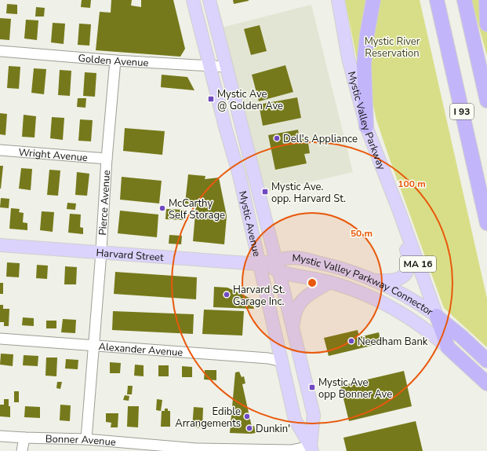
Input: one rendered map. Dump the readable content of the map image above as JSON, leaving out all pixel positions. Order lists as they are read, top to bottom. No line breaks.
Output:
{"streets":{"highway":["I 93","Mystic Valley Parkway","MA 16","Mystic Valley Parkway Connector"],"main road":["Mystic Avenue","Harvard Street"],"street":["Golden Avenue","Wright Avenue","Pierce Avenue","Alexander Avenue","Bonner Avenue"]},"crossings":[["Golden Avenue","Pierce Avenue"],["Golden Avenue","Mystic Avenue"],["Mystic Valley Parkway","Mystic Valley Parkway Connector"],["Wright Avenue","Pierce Avenue"],["Pierce Avenue","Harvard Street"],["Pierce Avenue","Alexander Avenue"],["Pierce Avenue","Bonner Avenue"],["Mystic Avenue","Harvard Street"],["Mystic Avenue","Mystic Valley Parkway Connector"],["Mystic Avenue","Alexander Avenue"],["Mystic Avenue","Bonner Avenue"],["Harvard Street","Mystic Valley Parkway Connector"]],"parks":["Mystic River Reservation"],"places":{"transit":["Mystic Ave @ Golden Ave","Mystic Ave. opp. Harvard St.","Mystic Ave opp Bonner Ave"],"other":["Dell's Appliance","McCarthy Self Storage","Harvard St. Garage Inc.","Needham Bank","Edible Arrangements","Dunkin'"]},"rings":["100 m","50 m"]}
